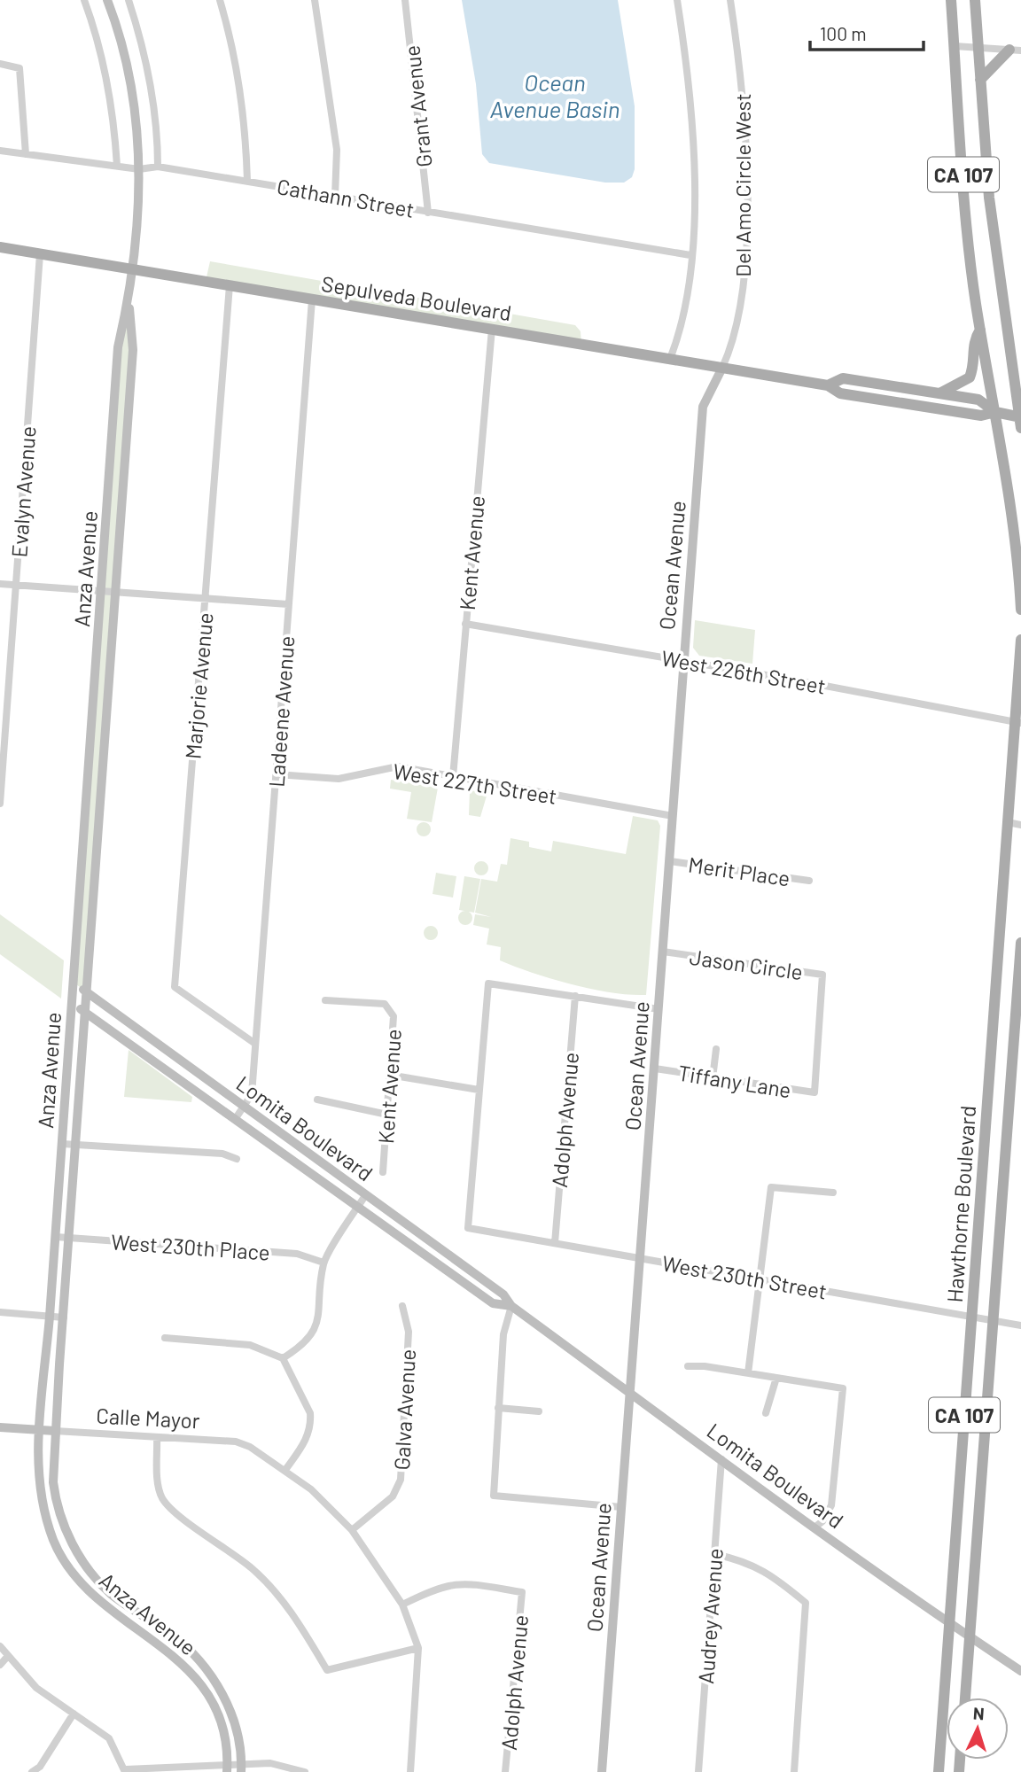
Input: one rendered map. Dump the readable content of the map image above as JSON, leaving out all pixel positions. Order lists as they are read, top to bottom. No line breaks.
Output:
{"streets":{"main road":["CA 107","Sepulveda Boulevard","Ocean Avenue","Anza Avenue","Lomita Boulevard","Hawthorne Boulevard","Calle Mayor"],"street":["Grant Avenue","Del Amo Circle West","Cathann Street","Evalyn Avenue","Kent Avenue","West 226th Street","Marjorie Avenue","Ladeene Avenue","West 227th Street","Merit Place","Jason Circle","Tiffany Lane","Adolph Avenue","West 230th Place","West 230th Street","Galva Avenue","Audrey Avenue"]},"crossings":[["Grant Avenue","Cathann Street"],["CA 107","Sepulveda Boulevard"],["Del Amo Circle West","Sepulveda Boulevard"],["Del Amo Circle West","Ocean Avenue"],["Cathann Street","Anza Avenue"],["Sepulveda Boulevard","Evalyn Avenue"],["Sepulveda Boulevard","Kent Avenue"],["Sepulveda Boulevard","Ocean Avenue"],["Sepulveda Boulevard","Anza Avenue"],["Sepulveda Boulevard","Marjorie Avenue"],["Sepulveda Boulevard","Ladeene Avenue"],["Kent Avenue","West 226th Street"],["Kent Avenue","West 227th Street"],["Ocean Avenue","West 226th Street"],["Ocean Avenue","West 227th Street"],["Ocean Avenue","Merit Place"],["Ocean Avenue","Jason Circle"],["Ocean Avenue","Tiffany Lane"],["Ocean Avenue","Lomita Boulevard"],["Ocean Avenue","West 230th Street"],["Anza Avenue","Lomita Boulevard"],["Anza Avenue","West 230th Place"],["Anza Avenue","Calle Mayor"],["West 226th Street","Hawthorne Boulevard"],["Marjorie Avenue","Ladeene Avenue"],["Ladeene Avenue","West 227th Street"],["Ladeene Avenue","Lomita Boulevard"],["Jason Circle","Tiffany Lane"],["Adolph Avenue","West 230th Street"],["Lomita Boulevard","Hawthorne Boulevard"],["Lomita Boulevard","Audrey Avenue"],["Hawthorne Boulevard","West 230th Street"]],"water":["Ocean Avenue Basin"],"scale_bar":"100 m","north":"top"}
